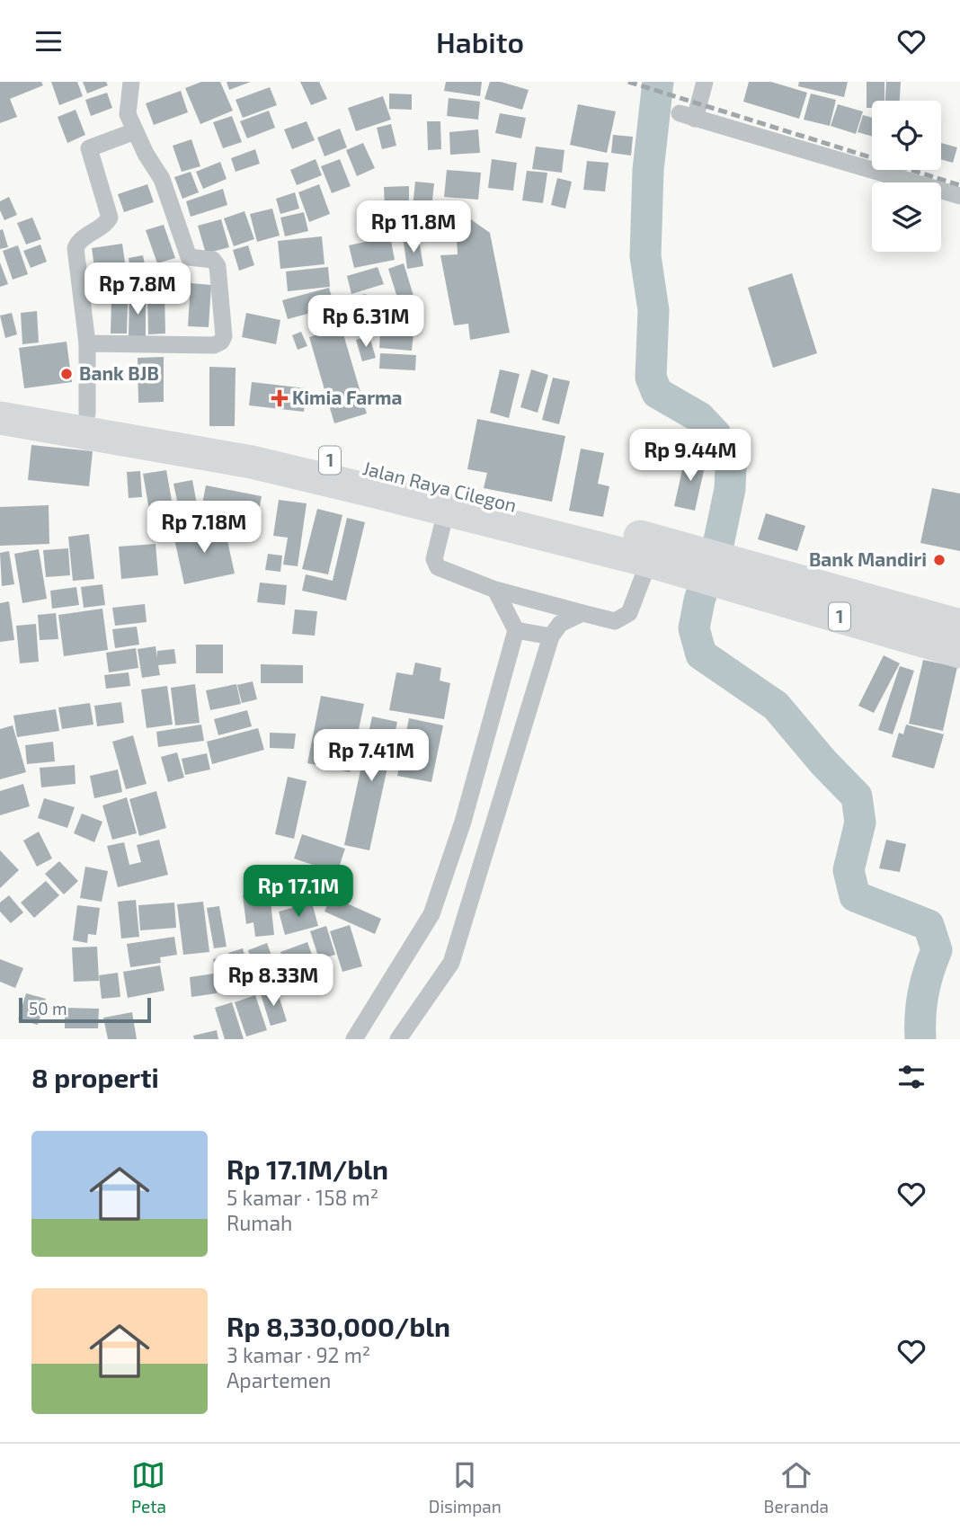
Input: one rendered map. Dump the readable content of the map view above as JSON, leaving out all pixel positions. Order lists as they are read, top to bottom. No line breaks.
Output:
{"streets":{"highway":["1","Jalan Raya Cilegon"]},"crossings":[["1","Jalan Raya Cilegon"]],"places":{"other":["Bank BJB","Bank Mandiri"],"health":["Kimia Farma"]},"scale_bar":"50 m","page":{"header":"Habito","price":["Rp 11.8M","Rp 7.8M","Rp 6.31M","Rp 9.44M","Rp 7.18M","Rp 7.41M","Rp 17.1M","Rp 8.33M"],"scale":"50 m","heading":"8 properti","list":[{"name":"Rp 17.1M/bln","note":"5 kamar · 158 m² · Rumah"},{"name":"Rp 8,330,000/bln","note":"3 kamar · 92 m² · Apartemen"}],"tabs":["Peta","Disimpan","Beranda"]}}
